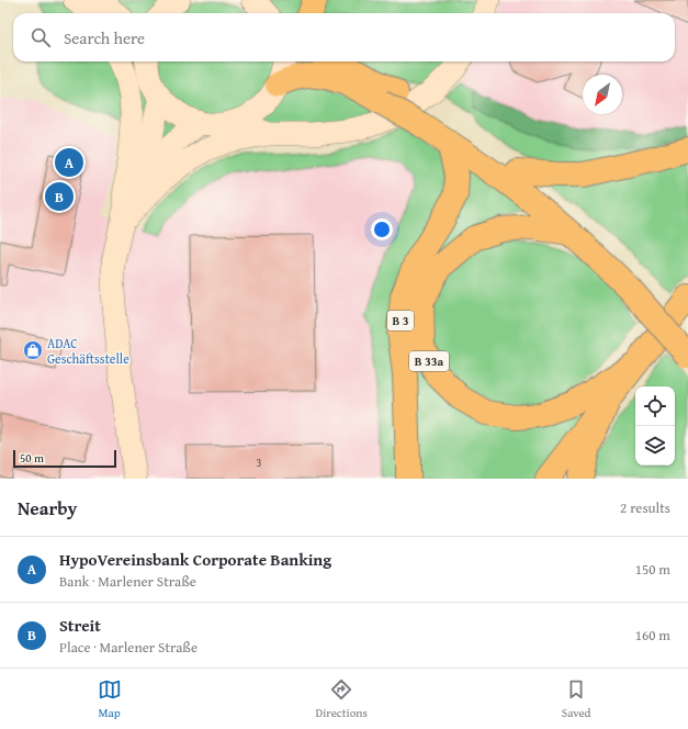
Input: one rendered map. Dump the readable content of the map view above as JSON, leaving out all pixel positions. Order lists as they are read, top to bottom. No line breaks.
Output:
{"streets":{"main road":["B 3","B 33a"]},"places":{"shop":["ADAC Geschäftsstelle"]},"house_numbers":["3"],"scale_bar":"50 m","north":"bottom left","page":{"search":"Search here","pins":["A","B"],"scale":"50 m","heading":["Nearby","2 results"],"list":[{"mark":"A","name":"HypoVereinsbank Corporate Banking","note":"Bank · Marlener Straße","value":"150 m"},{"mark":"B","name":"Streit","note":"Place · Marlener Straße","value":"160 m"}],"nav":["Map","Directions","Saved"]}}
